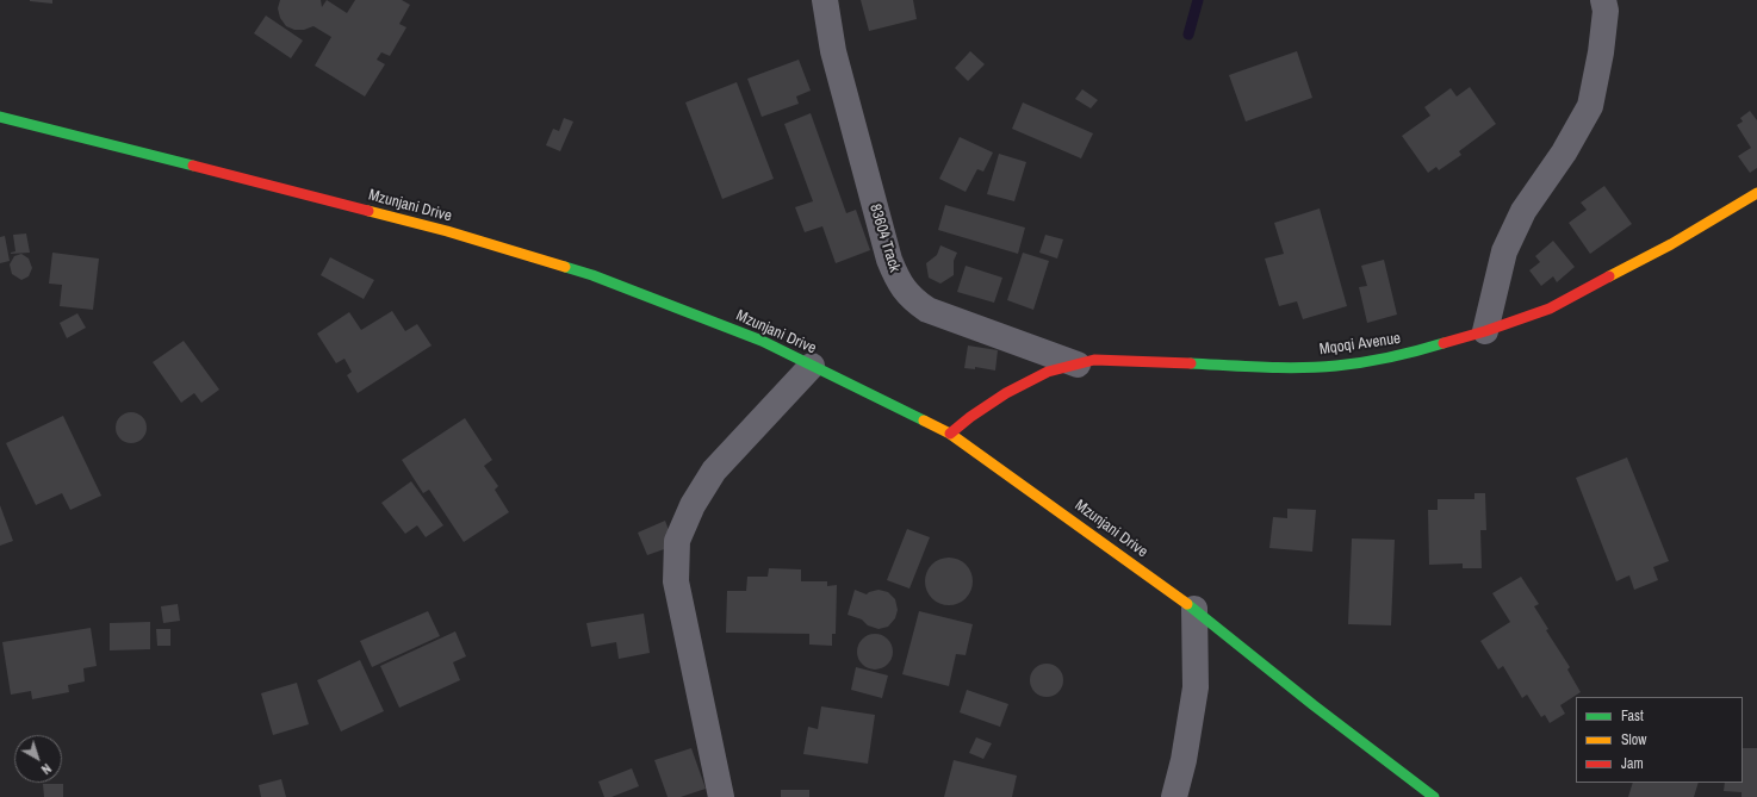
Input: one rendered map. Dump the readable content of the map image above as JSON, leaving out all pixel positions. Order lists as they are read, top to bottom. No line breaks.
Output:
{"streets":{"main road":["Mzunjani Drive","Mqoqi Avenue"],"street":["83604 Track"]},"crossings":[["Mzunjani Drive","Mqoqi Avenue"],["83604 Track","Mqoqi Avenue"]],"legend":["Fast","Slow","Jam"],"north":"bottom right"}
